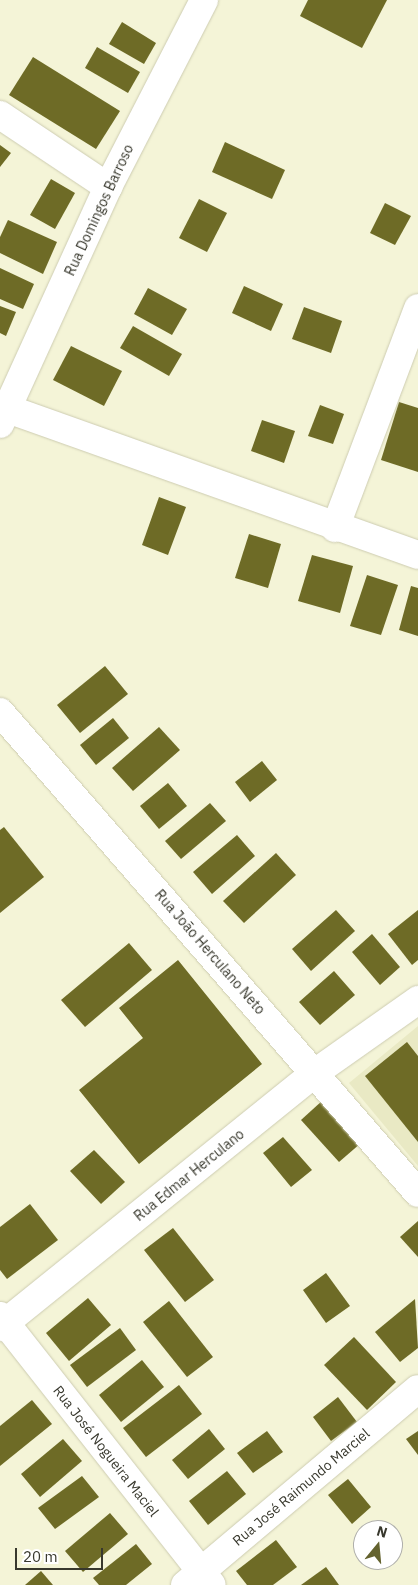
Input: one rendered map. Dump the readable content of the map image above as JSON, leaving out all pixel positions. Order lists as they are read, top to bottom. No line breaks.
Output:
{"streets":{"street":["Rua Domingos Barroso","Rua João Herculano Neto","Rua Edmar Herculano","Rua José Nogueira Maciel","Rua José Raimundo Marciel"]},"crossings":[["Rua João Herculano Neto","Rua Edmar Herculano"],["Rua Edmar Herculano","Rua José Nogueira Maciel"],["Rua José Nogueira Maciel","Rua José Raimundo Marciel"]],"scale_bar":"20 m","north":"top"}
